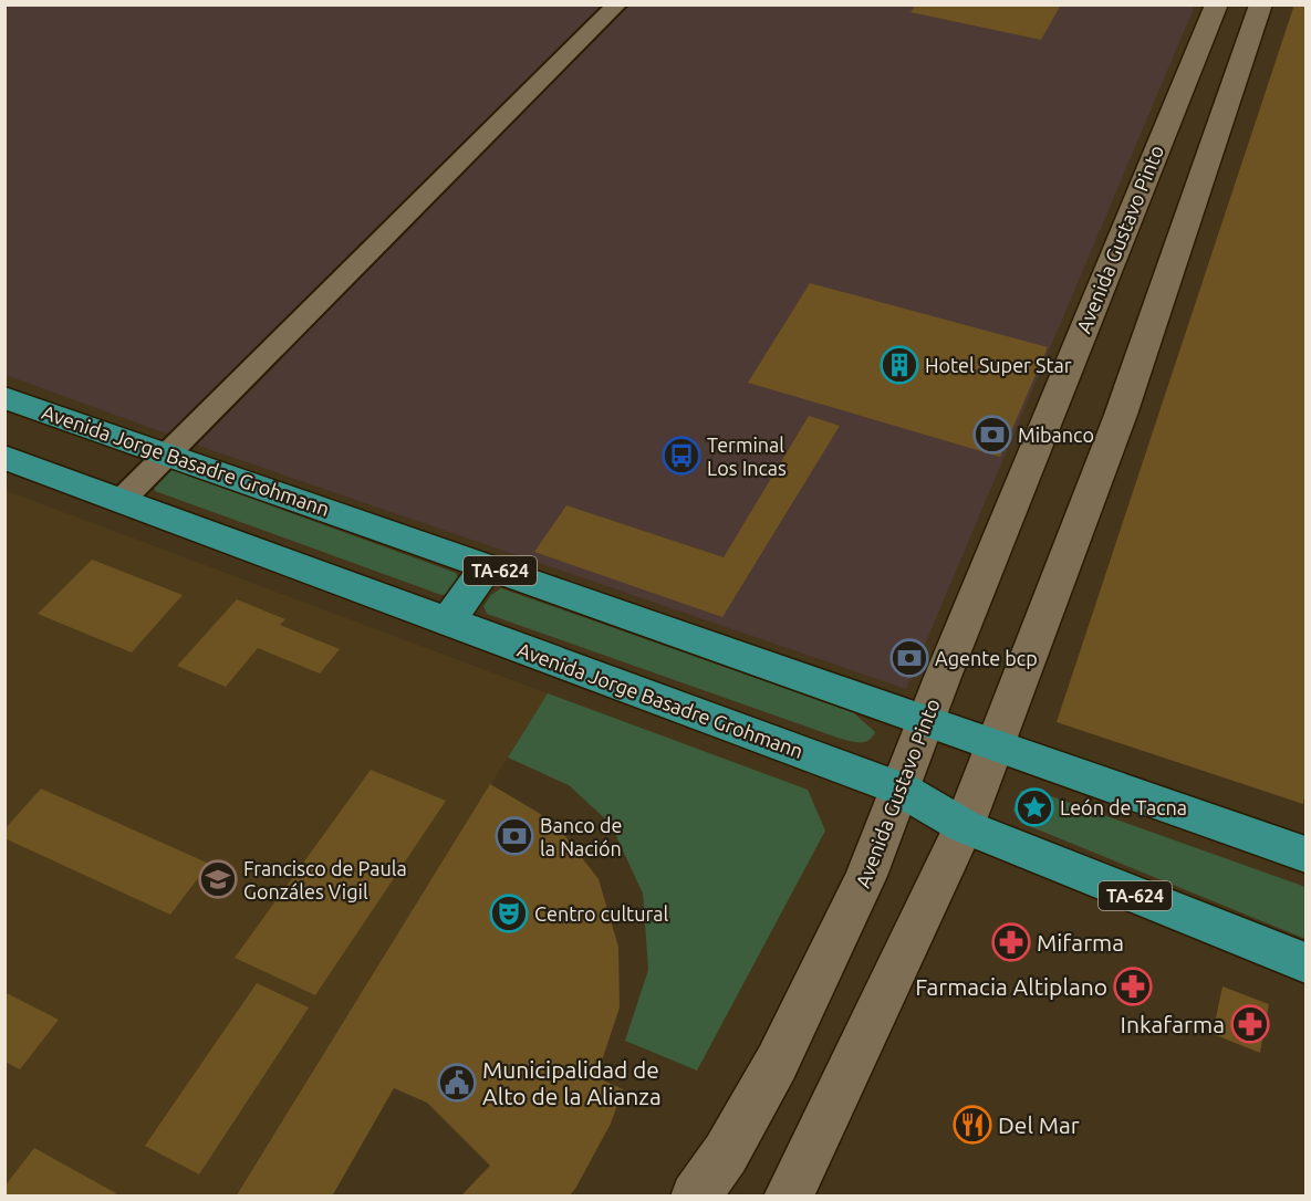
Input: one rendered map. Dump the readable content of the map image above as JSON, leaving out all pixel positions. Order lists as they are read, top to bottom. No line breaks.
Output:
{"streets":{"highway":["Avenida Jorge Basadre Grohmann","TA-624"],"main road":["Avenida Gustavo Pinto"]},"crossings":[["Avenida Gustavo Pinto","Avenida Jorge Basadre Grohmann"]],"places":{"building":["Hotel Super Star"],"bank":["Mibanco","Agente bcp","Banco de la Nación"],"bus stop":["Terminal Los Incas"],"place":["León de Tacna"],"school or university":["Francisco de Paula Gonzáles Vigil"],"theatre":["Centro cultural"],"pharmacy":["Mifarma","Farmacia Altiplano","Inkafarma"],"public building":["Municipalidad de Alto de la Alianza"],"restaurant":["Del Mar"]}}
